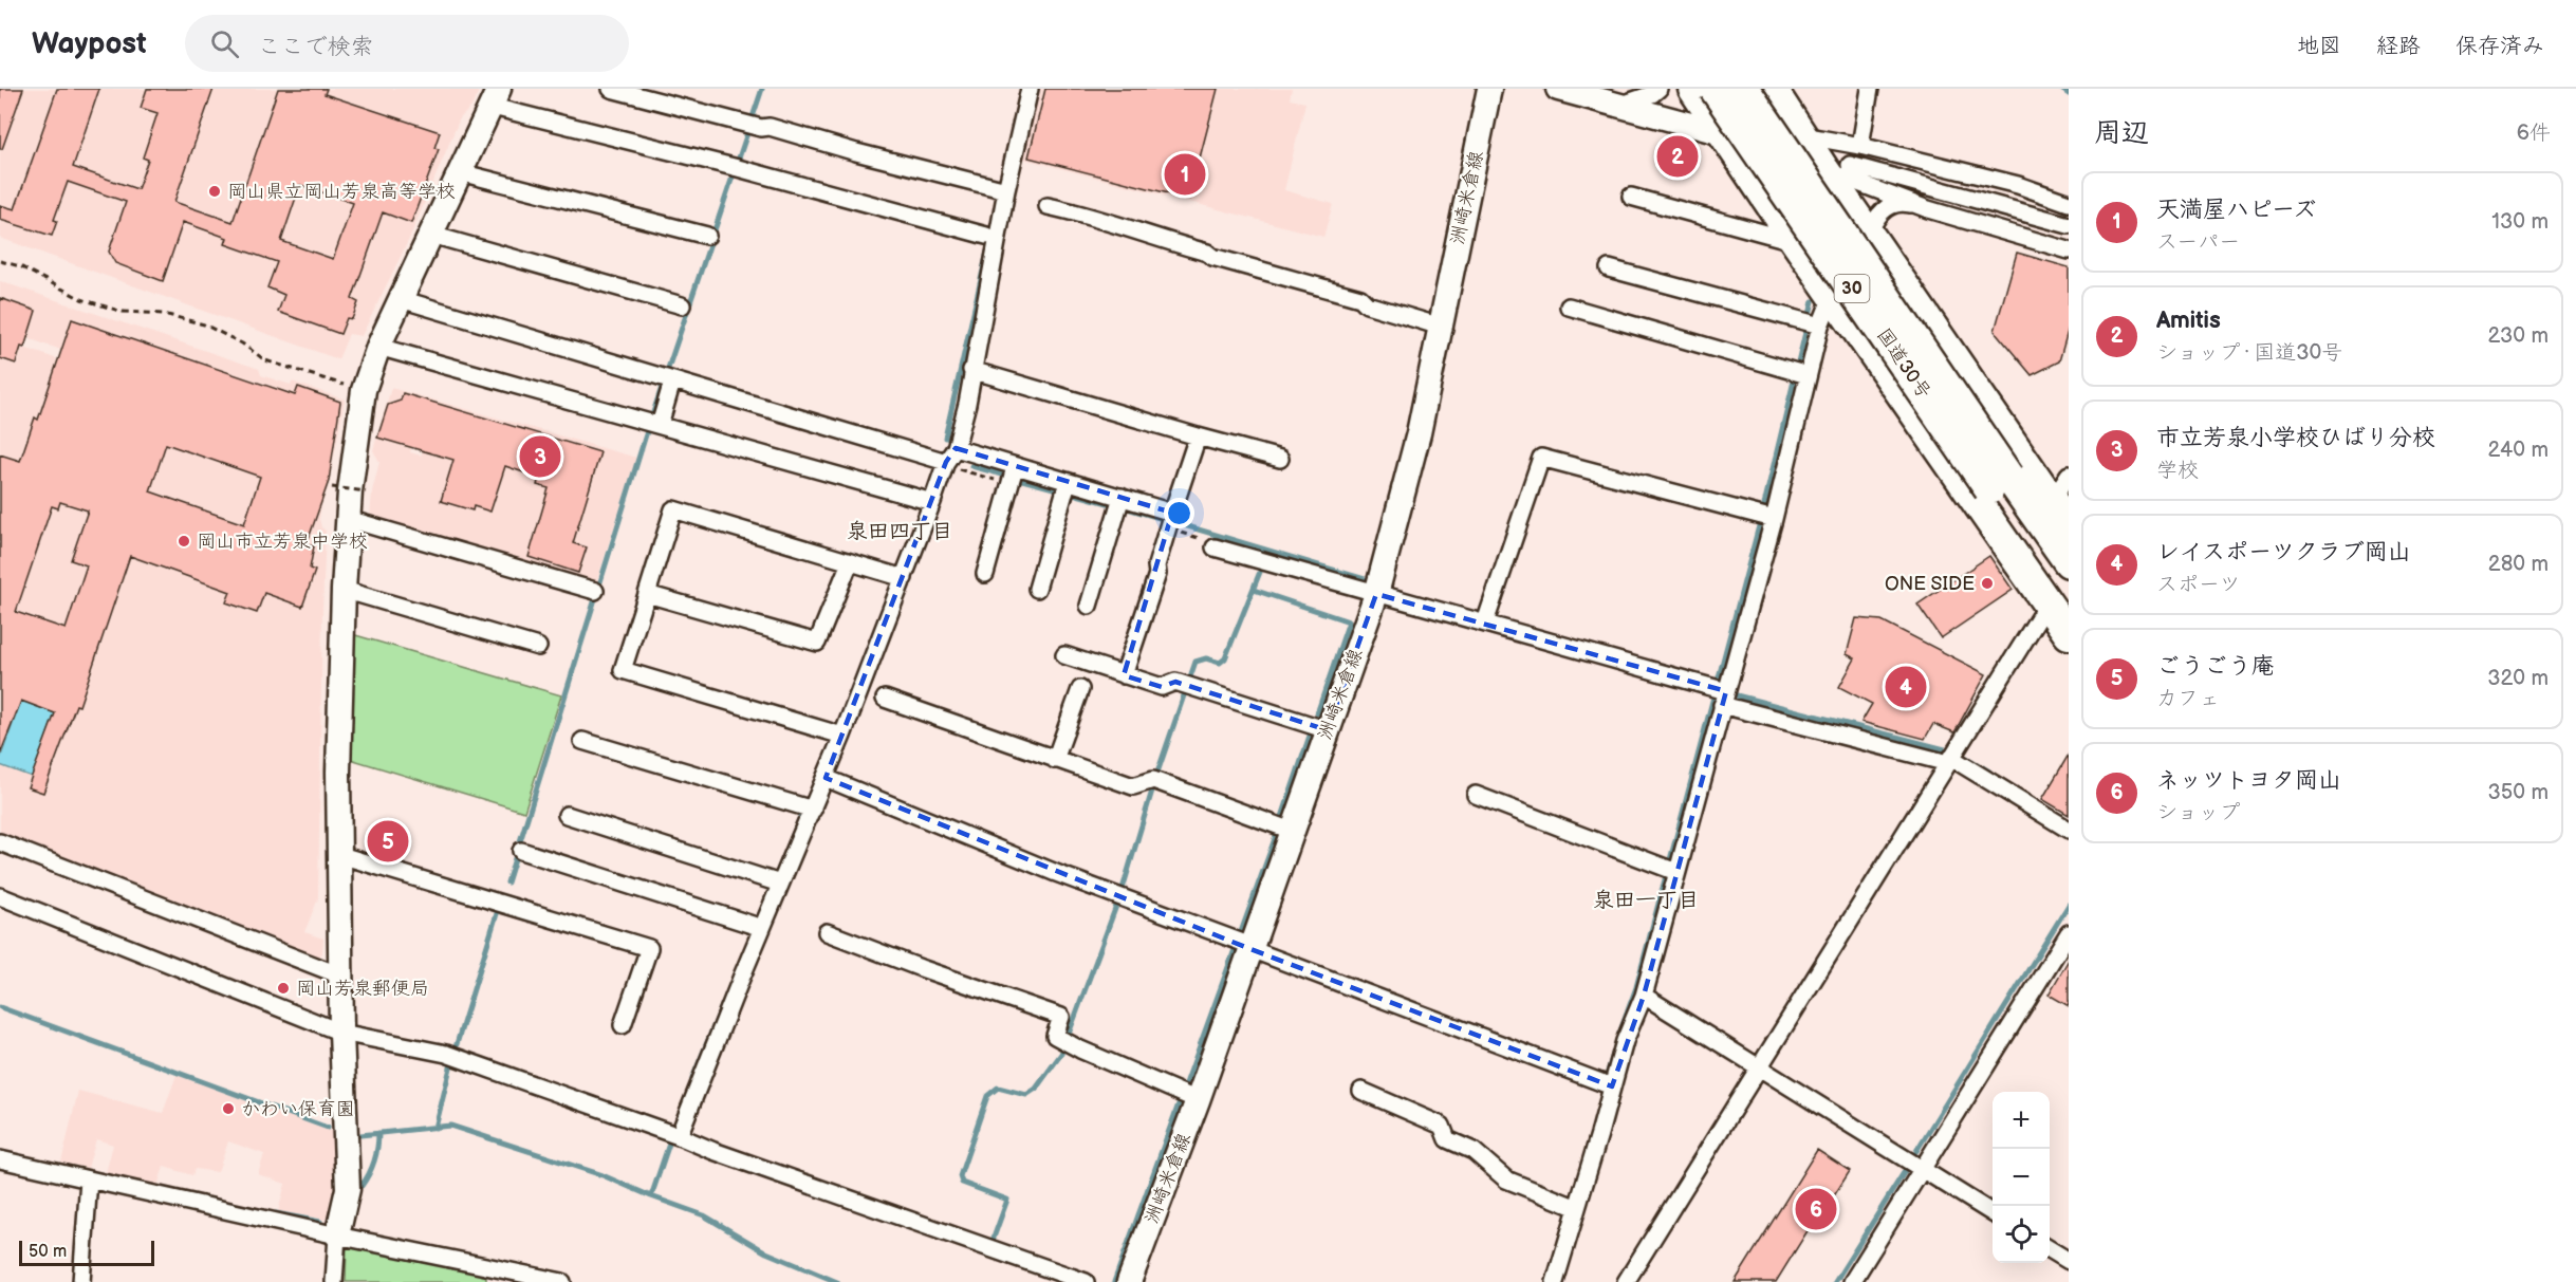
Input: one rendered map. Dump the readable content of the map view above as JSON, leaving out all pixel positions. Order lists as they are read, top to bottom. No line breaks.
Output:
{"streets":{"highway":["30","国道30号"],"street":["洲崎米倉線"]},"districts":["泉田四丁目","泉田一丁目"],"places":["岡山県立岡山芳泉高等学校","岡山市立芳泉中学校","ONE SIDE","岡山芳泉郵便局","かわい保育園"],"scale_bar":"50 m","page":{"header":"Waypost","search":"ここで検索","nav":["地図","経路","保存済み"],"heading":["周辺","6件"],"pins":["2","1","3","4","5","6"],"list":[{"mark":"1","name":"天満屋ハピーズ","note":"スーパー","value":"130 m"},{"mark":"2","name":"Amitis","note":"ショップ · 国道30号","value":"230 m"},{"mark":"3","name":"市立芳泉小学校ひばり分校","note":"学校","value":"240 m"},{"mark":"4","name":"レイスポーツクラブ岡山","note":"スポーツ","value":"280 m"},{"mark":"5","name":"ごうごう庵","note":"カフェ","value":"320 m"},{"mark":"6","name":"ネッツトヨタ岡山","note":"ショップ","value":"350 m"}],"map_buttons":["+","−"],"scale":"50 m"}}
